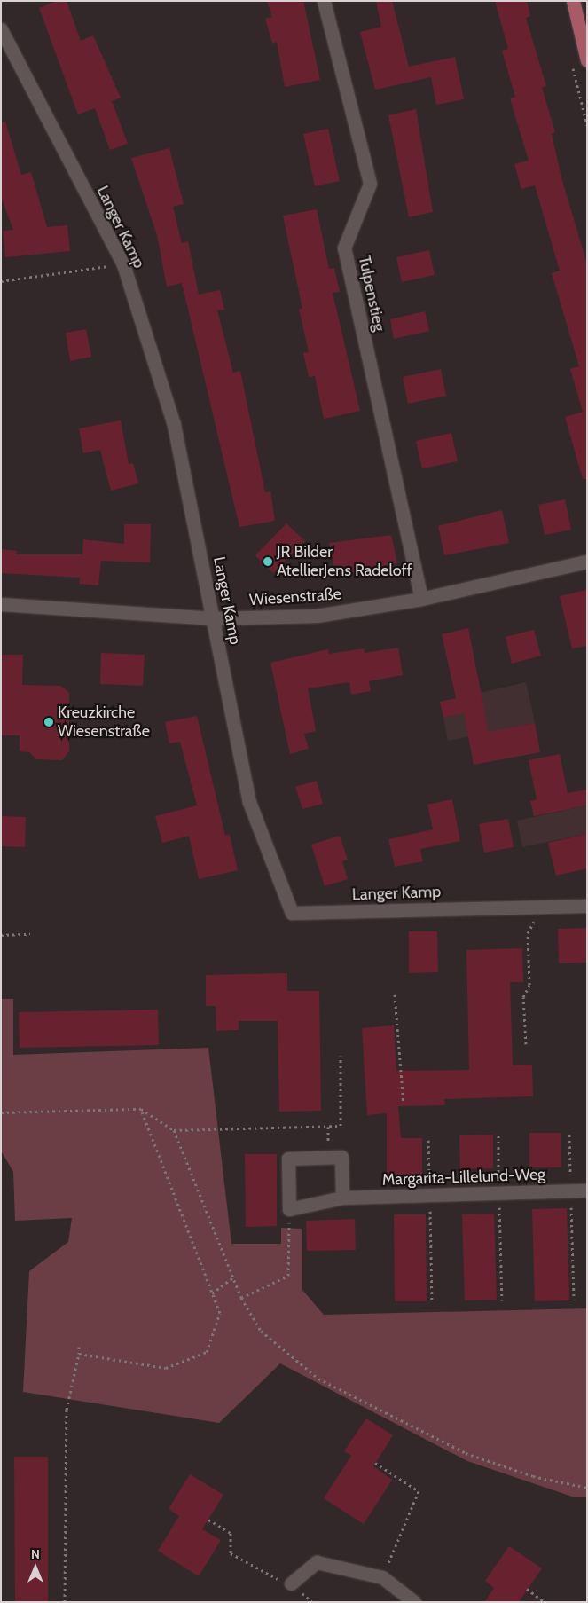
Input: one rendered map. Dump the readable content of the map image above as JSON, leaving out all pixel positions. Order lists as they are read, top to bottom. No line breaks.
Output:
{"streets":{"street":["Langer Kamp","Tulpenstieg","Wiesenstraße","Margarita-Lillelund-Weg"]},"crossings":[["Langer Kamp","Wiesenstraße"],["Tulpenstieg","Wiesenstraße"]],"places":["JR Bilder AtellierJens Radeloff","Kreuzkirche Wiesenstraße"],"north":"top"}
